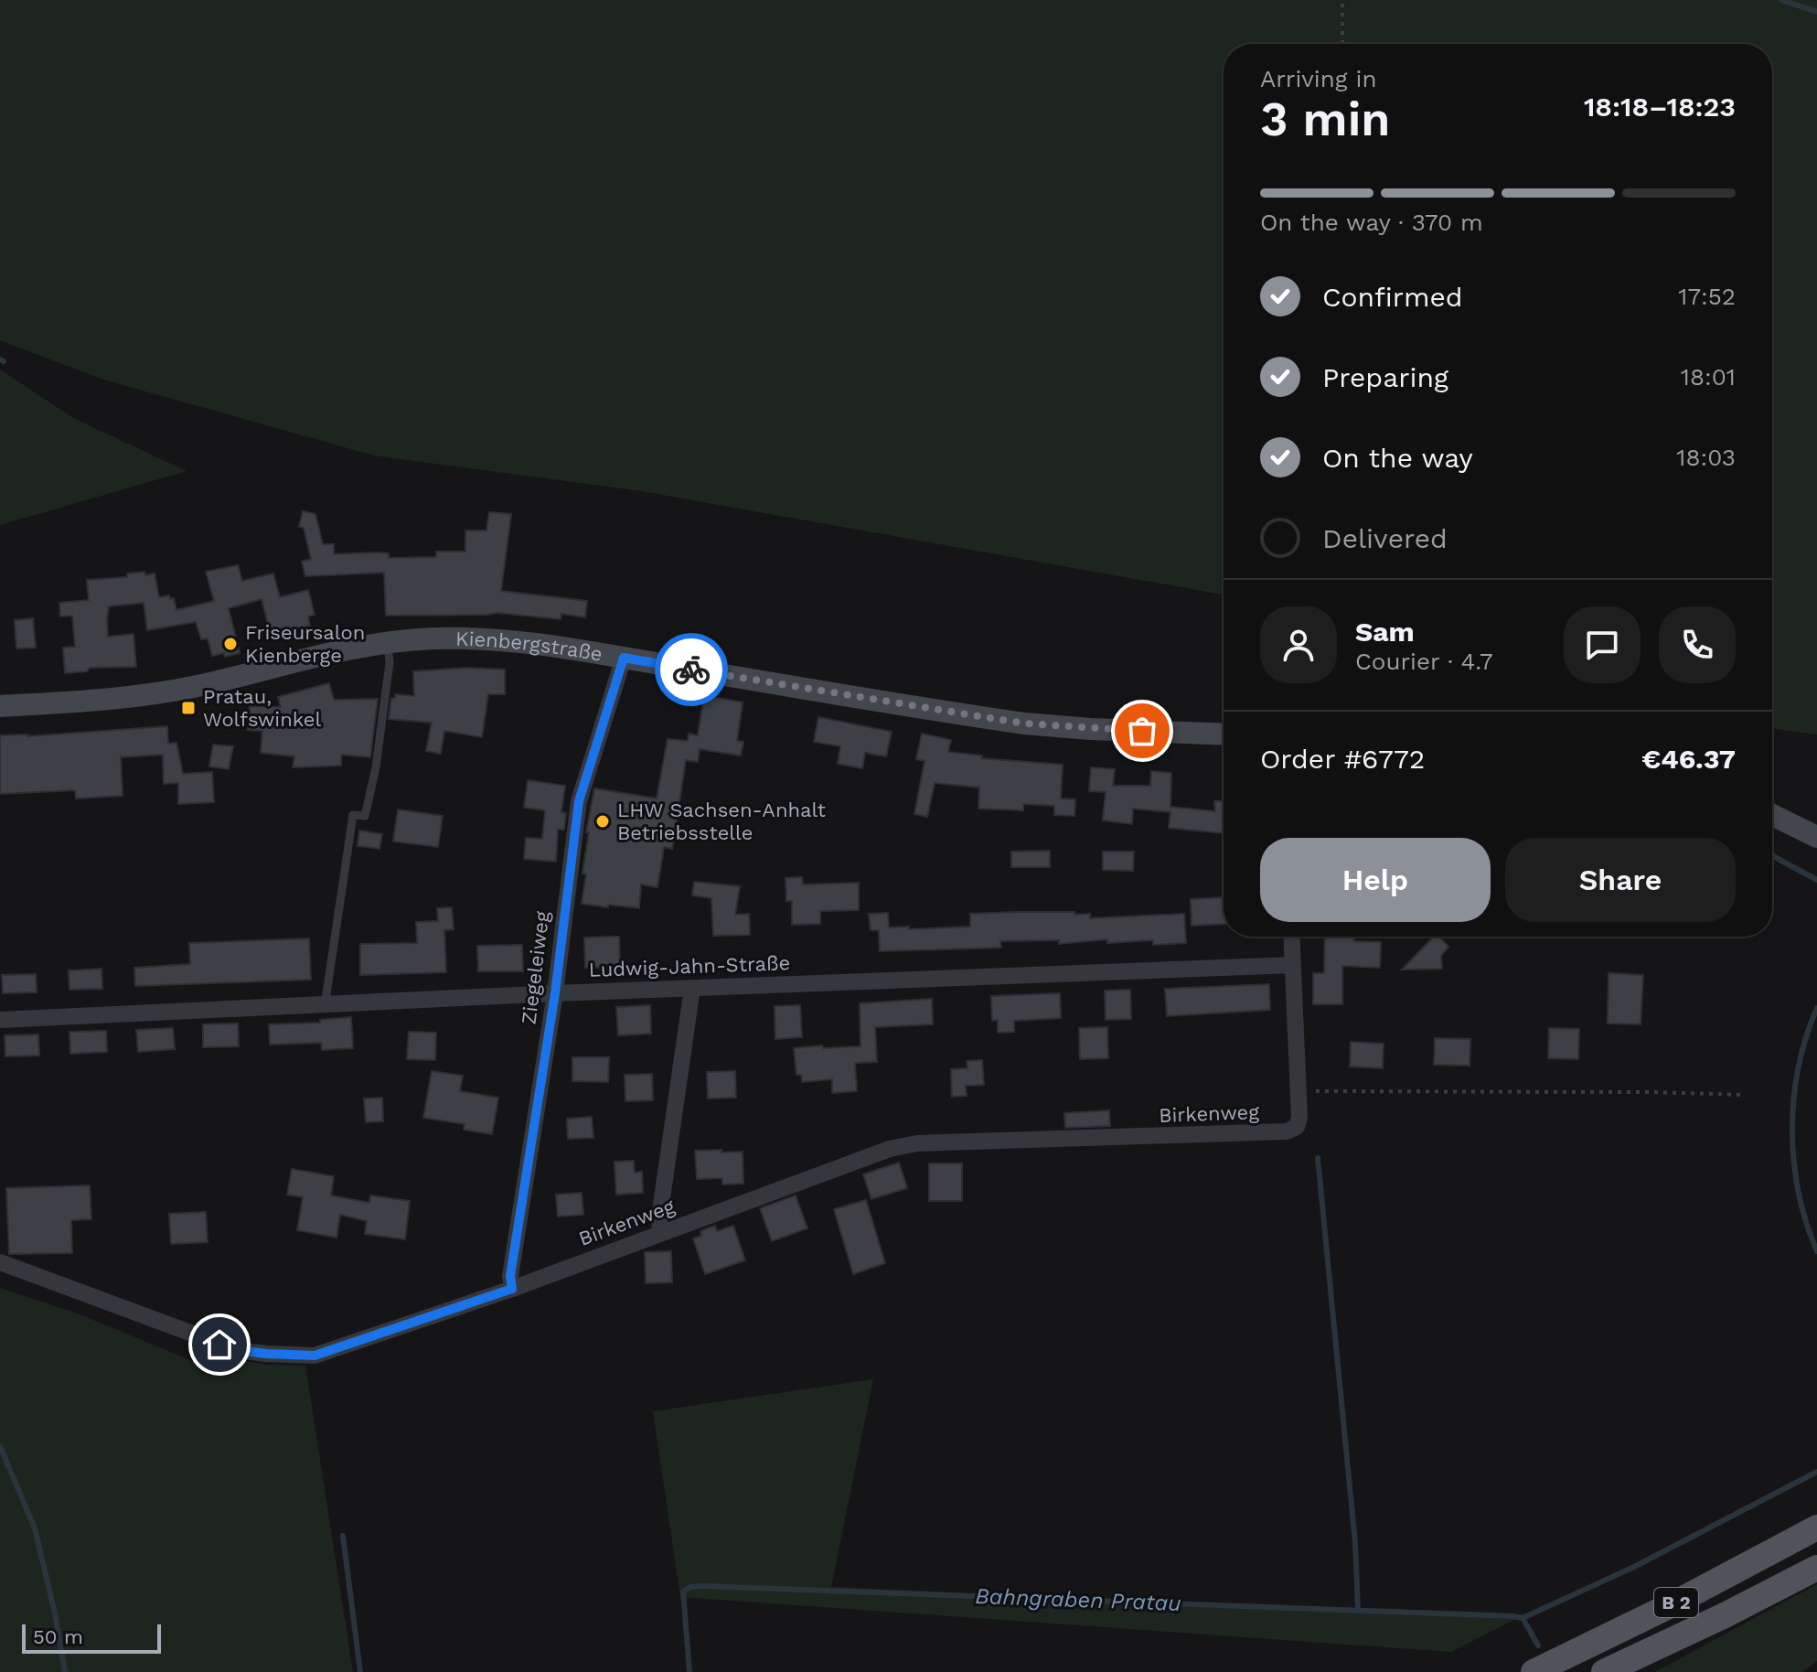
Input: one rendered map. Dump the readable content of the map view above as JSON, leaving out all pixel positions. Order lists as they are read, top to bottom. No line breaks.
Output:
{"streets":{"main road":["Kienbergstraße","B 2"],"street":["Ludwig-Jahn-Straße","Ziegeleiweg","Birkenweg"]},"crossings":[["Kienbergstraße","Ziegeleiweg"],["Ludwig-Jahn-Straße","Ziegeleiweg"],["Ziegeleiweg","Birkenweg"]],"water":["Bahngraben Pratau"],"places":{"other":["Friseursalon Kienberge","LHW Sachsen-Anhalt Betriebsstelle"],"transit":["Pratau, Wolfswinkel"]},"scale_bar":"50 m","page":{"heading":["3 min","Arriving in","18:18–18:23"],"panel":["Sam","Courier · 4.7","Order #6772","€46.37"],"bar":"On the way · 370 m","list":[["Confirmed","17:52"],["Preparing","18:01"],["On the way","18:03"],"Delivered"],"buttons":["Help","Share"],"scale":"50 m"}}
